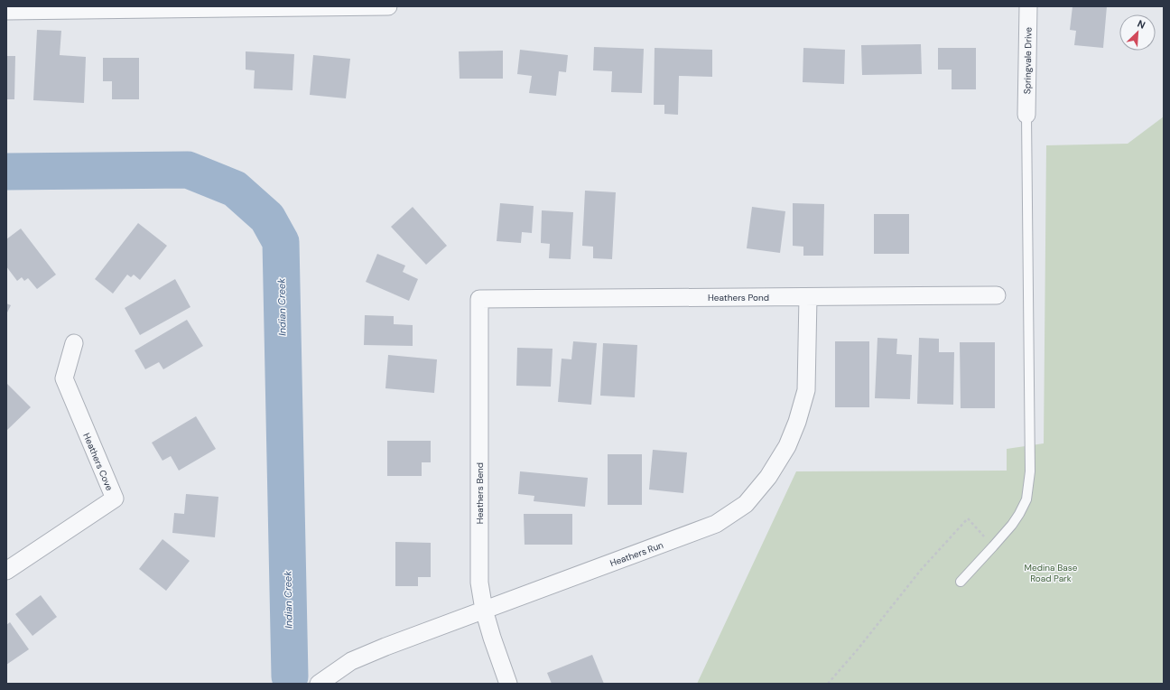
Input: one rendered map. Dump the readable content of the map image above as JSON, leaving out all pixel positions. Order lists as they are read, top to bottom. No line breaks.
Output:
{"streets":{"street":["Springvale Drive","Heathers Pond","Heathers Cove","Heathers Bend","Heathers Run"]},"crossings":[["Heathers Pond","Heathers Bend"],["Heathers Pond","Heathers Run"],["Heathers Bend","Heathers Run"]],"water":["Indian Creek"],"parks":["Medina Base Road Park"],"north":"top right"}
